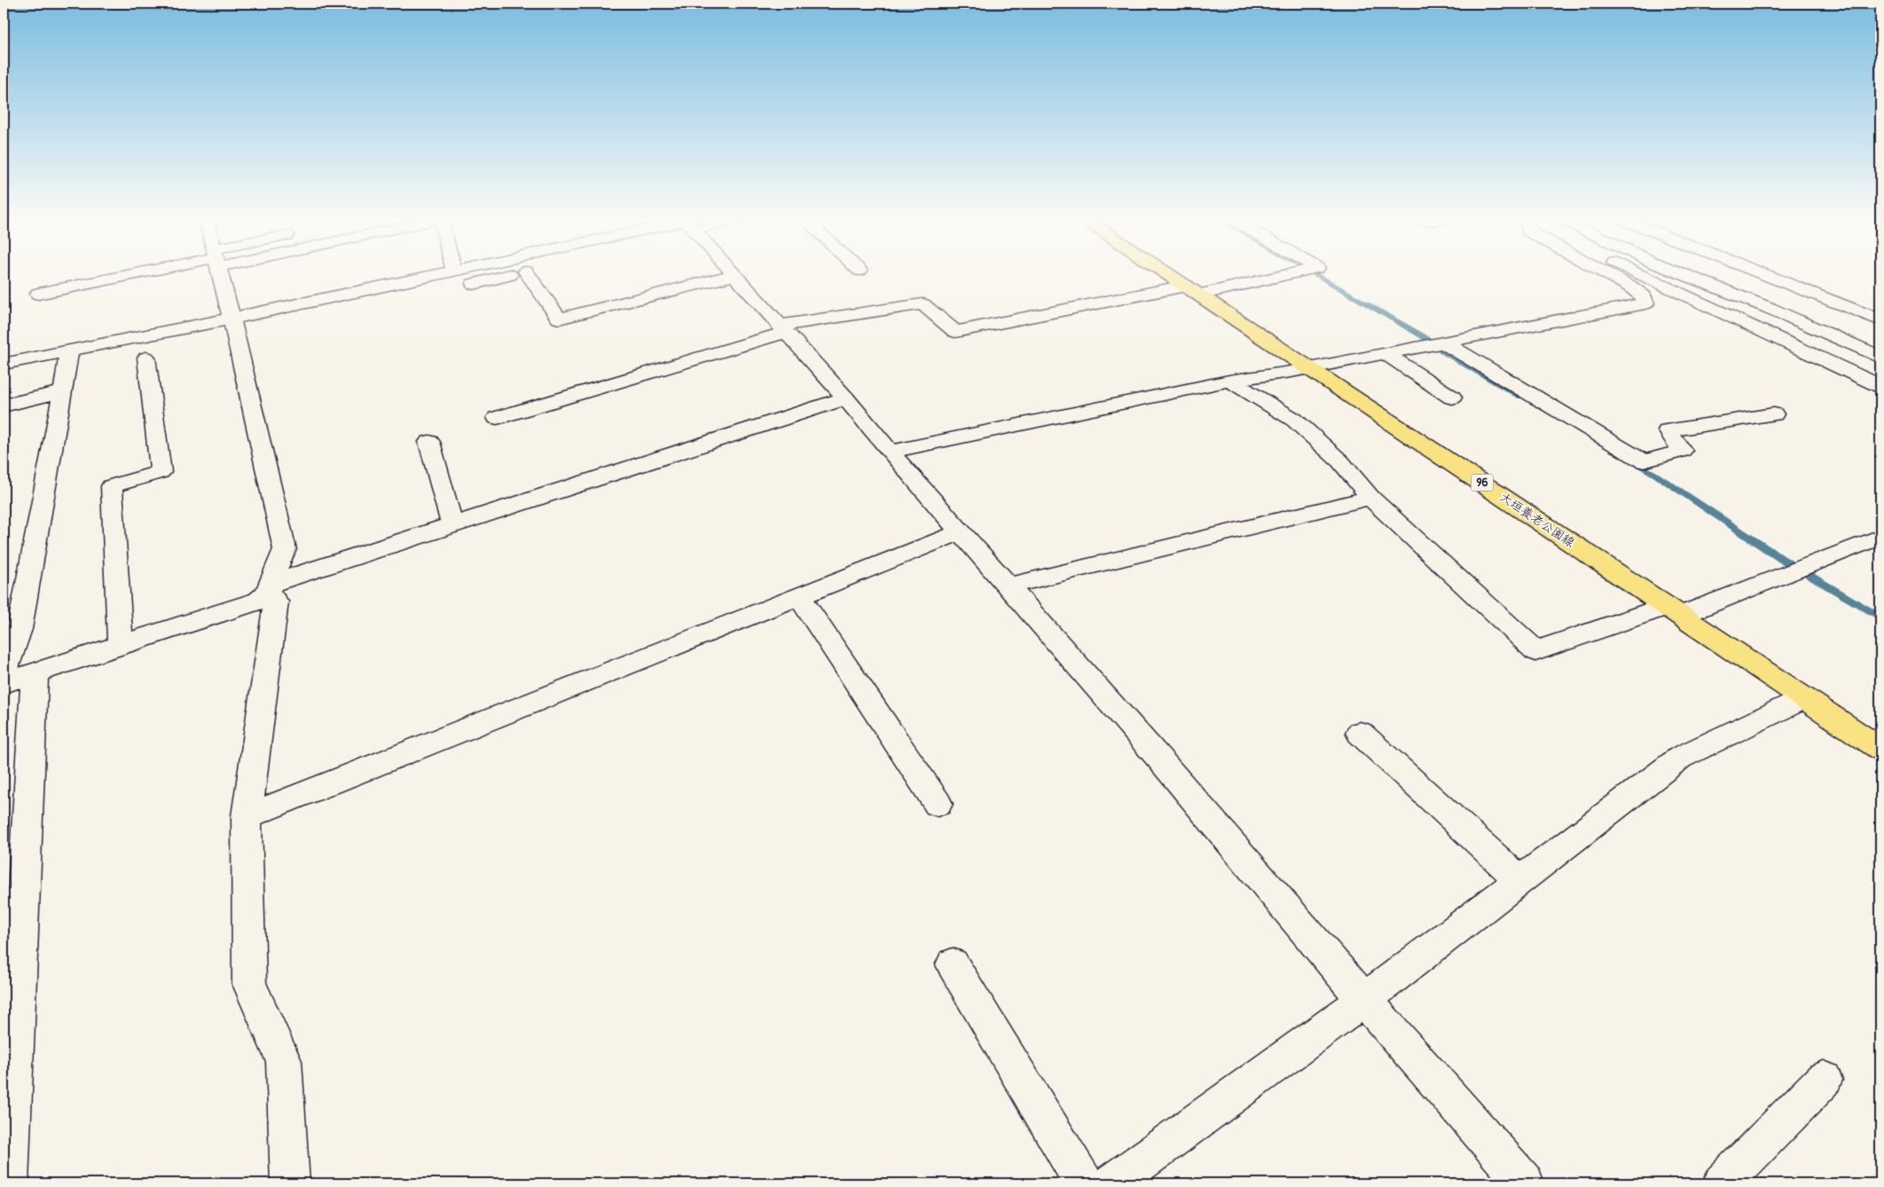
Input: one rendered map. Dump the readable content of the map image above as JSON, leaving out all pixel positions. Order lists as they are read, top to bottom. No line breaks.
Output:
{"streets":{"main road":["96","大垣養老公園線"]}}
